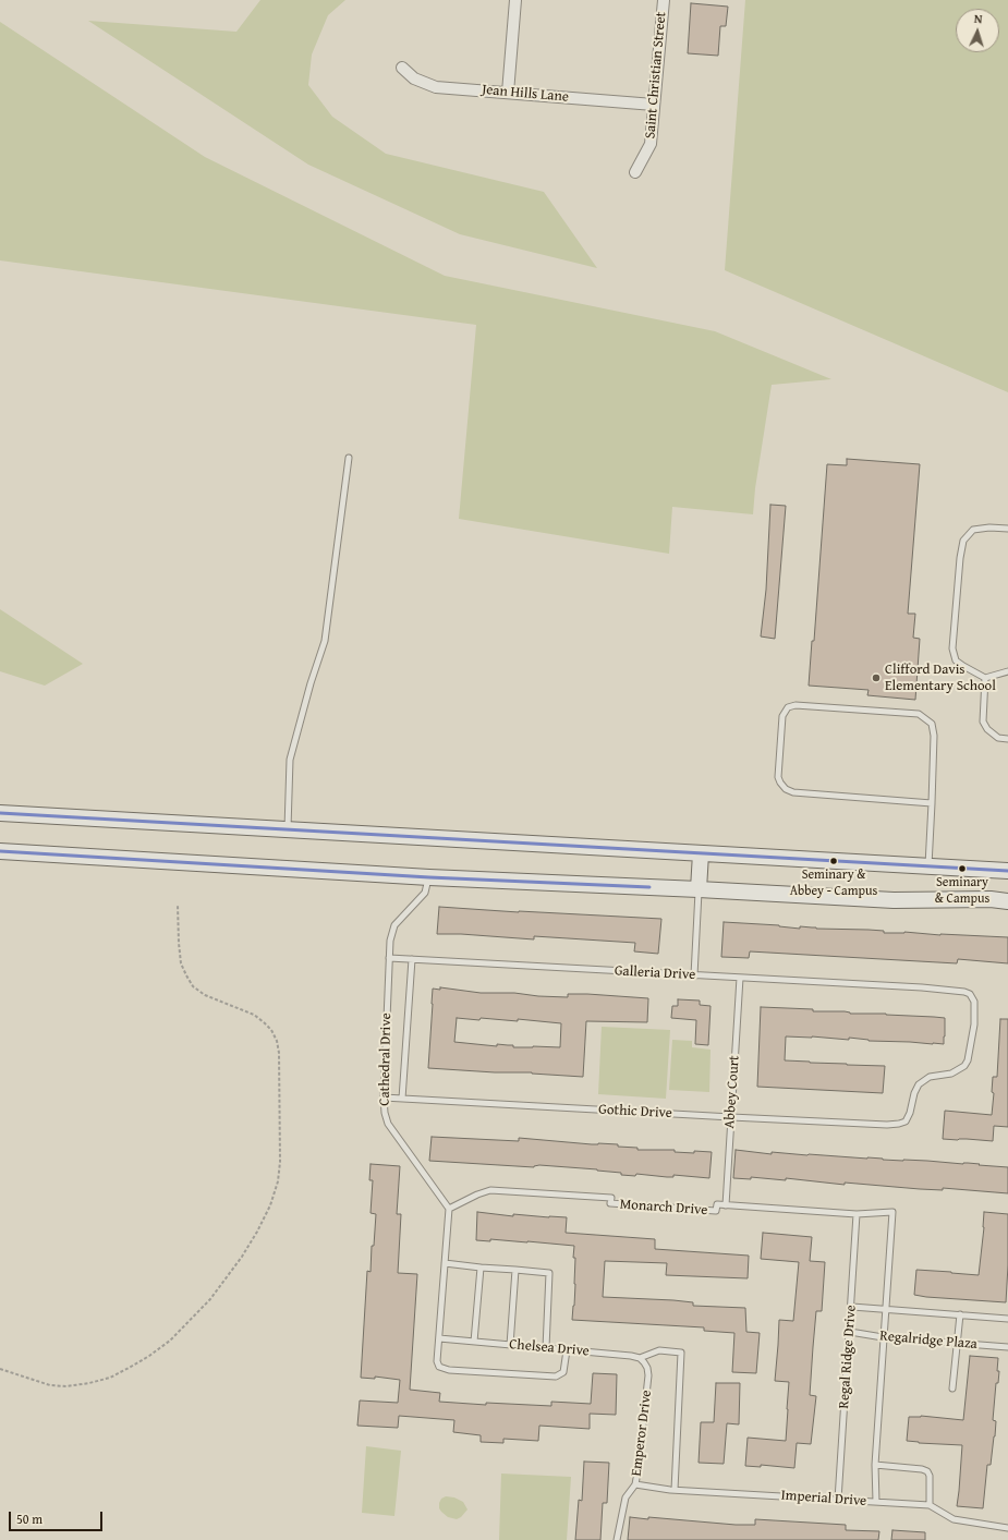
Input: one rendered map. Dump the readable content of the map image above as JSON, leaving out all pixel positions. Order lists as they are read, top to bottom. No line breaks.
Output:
{"streets":{"street":["Saint Christian Street","Jean Hills Lane"],"lane":["Galleria Drive","Cathedral Drive","Abbey Court","Gothic Drive","Monarch Drive","Regalridge Plaza","Chelsea Drive","Regal Ridge Drive","Emperor Drive","Imperial Drive"]},"crossings":[["Saint Christian Street","Jean Hills Lane"],["Galleria Drive","Cathedral Drive"],["Galleria Drive","Abbey Court"],["Galleria Drive","Gothic Drive"],["Cathedral Drive","Gothic Drive"],["Cathedral Drive","Monarch Drive"],["Abbey Court","Gothic Drive"],["Abbey Court","Monarch Drive"],["Monarch Drive","Regalridge Plaza"],["Monarch Drive","Regal Ridge Drive"],["Regalridge Plaza","Regal Ridge Drive"],["Chelsea Drive","Emperor Drive"],["Regal Ridge Drive","Imperial Drive"],["Emperor Drive","Imperial Drive"]],"places":["Clifford Davis Elementary School","Seminary & Abbey - Campus","Seminary & Campus"],"scale_bar":"50 m","north":"top"}
